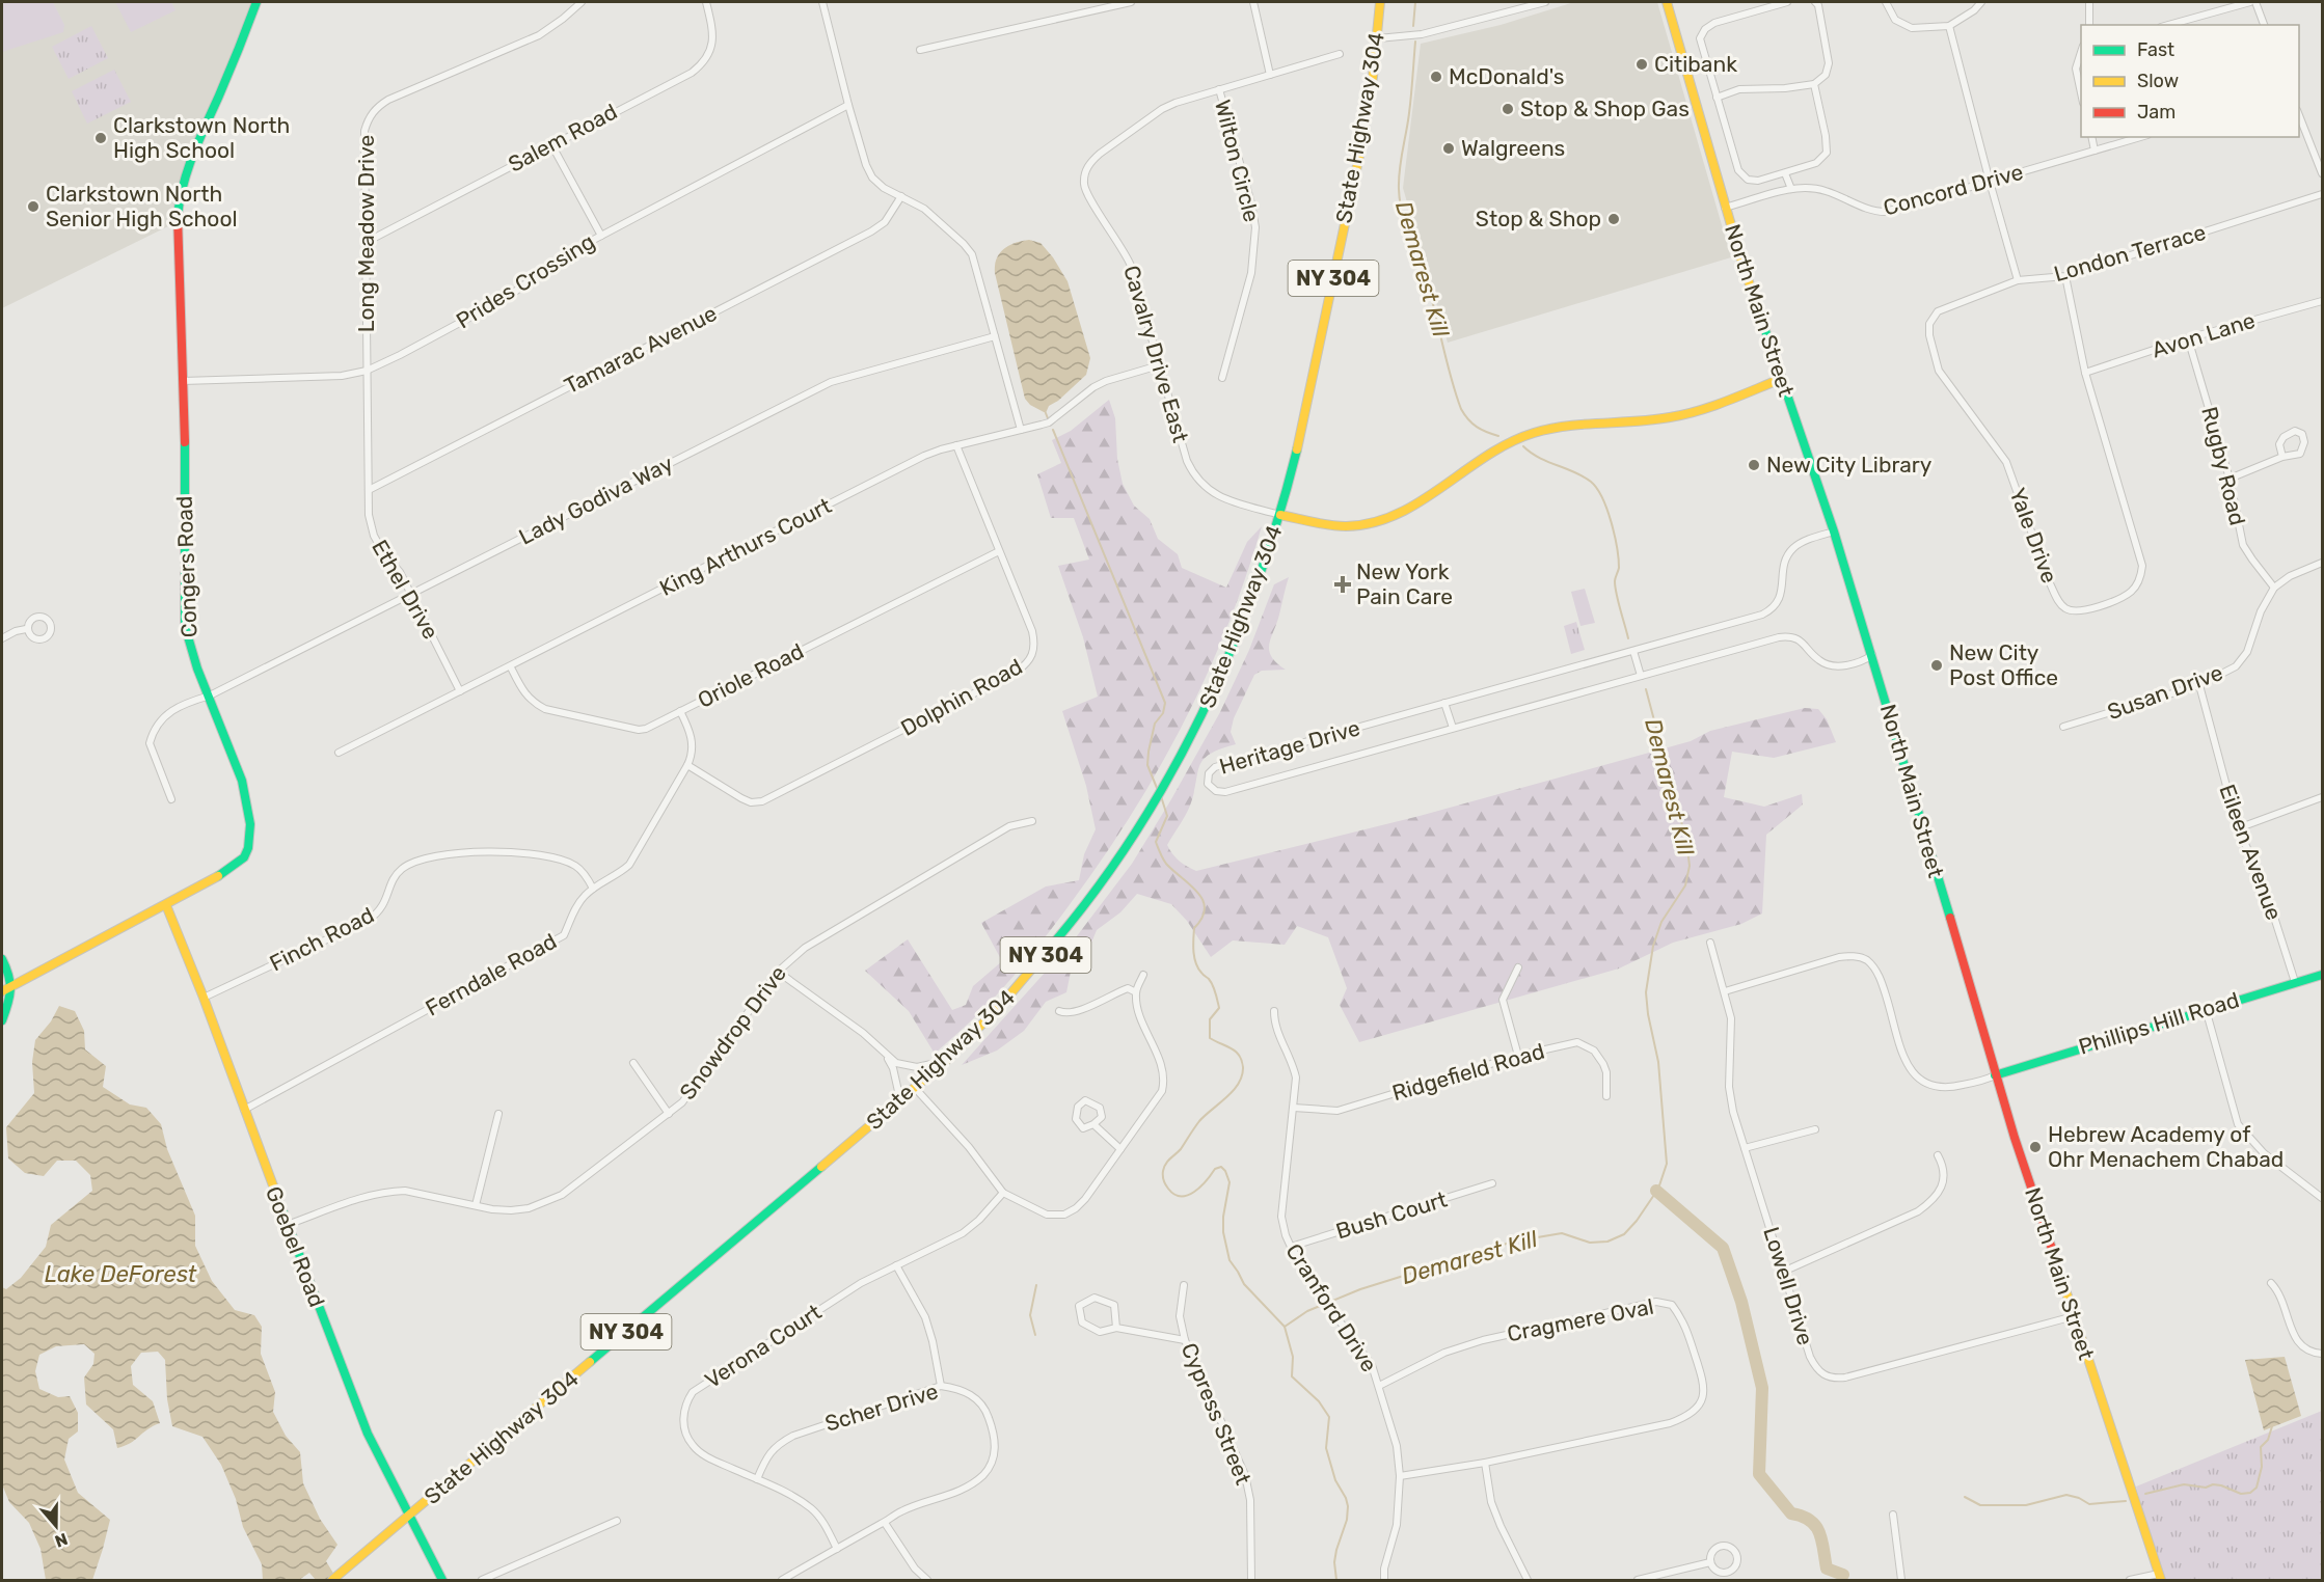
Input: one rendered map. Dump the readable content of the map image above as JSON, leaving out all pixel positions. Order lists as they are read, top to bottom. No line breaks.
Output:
{"streets":{"street":["State Highway 304","Salem Road","Wilton Circle","Concord Drive","Long Meadow Drive","London Terrace","NY 304","Prides Crossing","North Main Street","Avon Lane","Tamarac Avenue","Cavalry Drive East","Rugby Road","Lady Godiva Way","Yale Drive","King Arthurs Court","Congers Road","Ethel Drive","Oriole Road","Susan Drive","Dolphin Road","Heritage Drive","Eileen Avenue","Finch Road","Ferndale Road","Phillips Hill Road","Snowdrop Drive","Ridgefield Road","Bush Court","Goebel Road","Lowell Drive","Cranford Drive","Cragmere Oval","Verona Court","Scher Drive","Cypress Street"]},"crossings":[["State Highway 304","Cavalry Drive East"],["State Highway 304","Goebel Road"],["Salem Road","Long Meadow Drive"],["Wilton Circle","Cavalry Drive East"],["Concord Drive","North Main Street"],["Long Meadow Drive","Prides Crossing"],["Long Meadow Drive","Ethel Drive"],["London Terrace","Yale Drive"],["Prides Crossing","Congers Road"],["Prides Crossing","Ethel Drive"],["North Main Street","Heritage Drive"],["North Main Street","Phillips Hill Road"],["North Main Street","Lowell Drive"],["Avon Lane","Rugby Road"],["Avon Lane","Yale Drive"],["Tamarac Avenue","Ethel Drive"],["Cavalry Drive East","King Arthurs Court"],["Rugby Road","Susan Drive"],["Lady Godiva Way","Congers Road"],["Lady Godiva Way","Ethel Drive"],["King Arthurs Court","Ethel Drive"],["King Arthurs Court","Oriole Road"],["King Arthurs Court","Dolphin Road"],["Congers Road","Goebel Road"],["Oriole Road","Dolphin Road"],["Oriole Road","Ferndale Road"],["Susan Drive","Eileen Avenue"],["Dolphin Road","Ferndale Road"],["Eileen Avenue","Phillips Hill Road"],["Finch Road","Ferndale Road"],["Finch Road","Goebel Road"],["Ferndale Road","Goebel Road"],["Snowdrop Drive","Goebel Road"],["Ridgefield Road","Cranford Drive"],["Bush Court","Cranford Drive"],["Cranford Drive","Cragmere Oval"],["Verona Court","Scher Drive"]],"water":["Demarest Kill","Lake DeForest"],"places":{"other":["Citibank","McDonald's","Stop & Shop Gas","Clarkstown North High School","Walgreens","Clarkstown North Senior High School","Stop & Shop","New City Library","New City Post Office","Hebrew Academy of Ohr Menachem Chabad"],"health":["New York Pain Care"]},"legend":["Fast","Slow","Jam"],"north":"bottom"}
